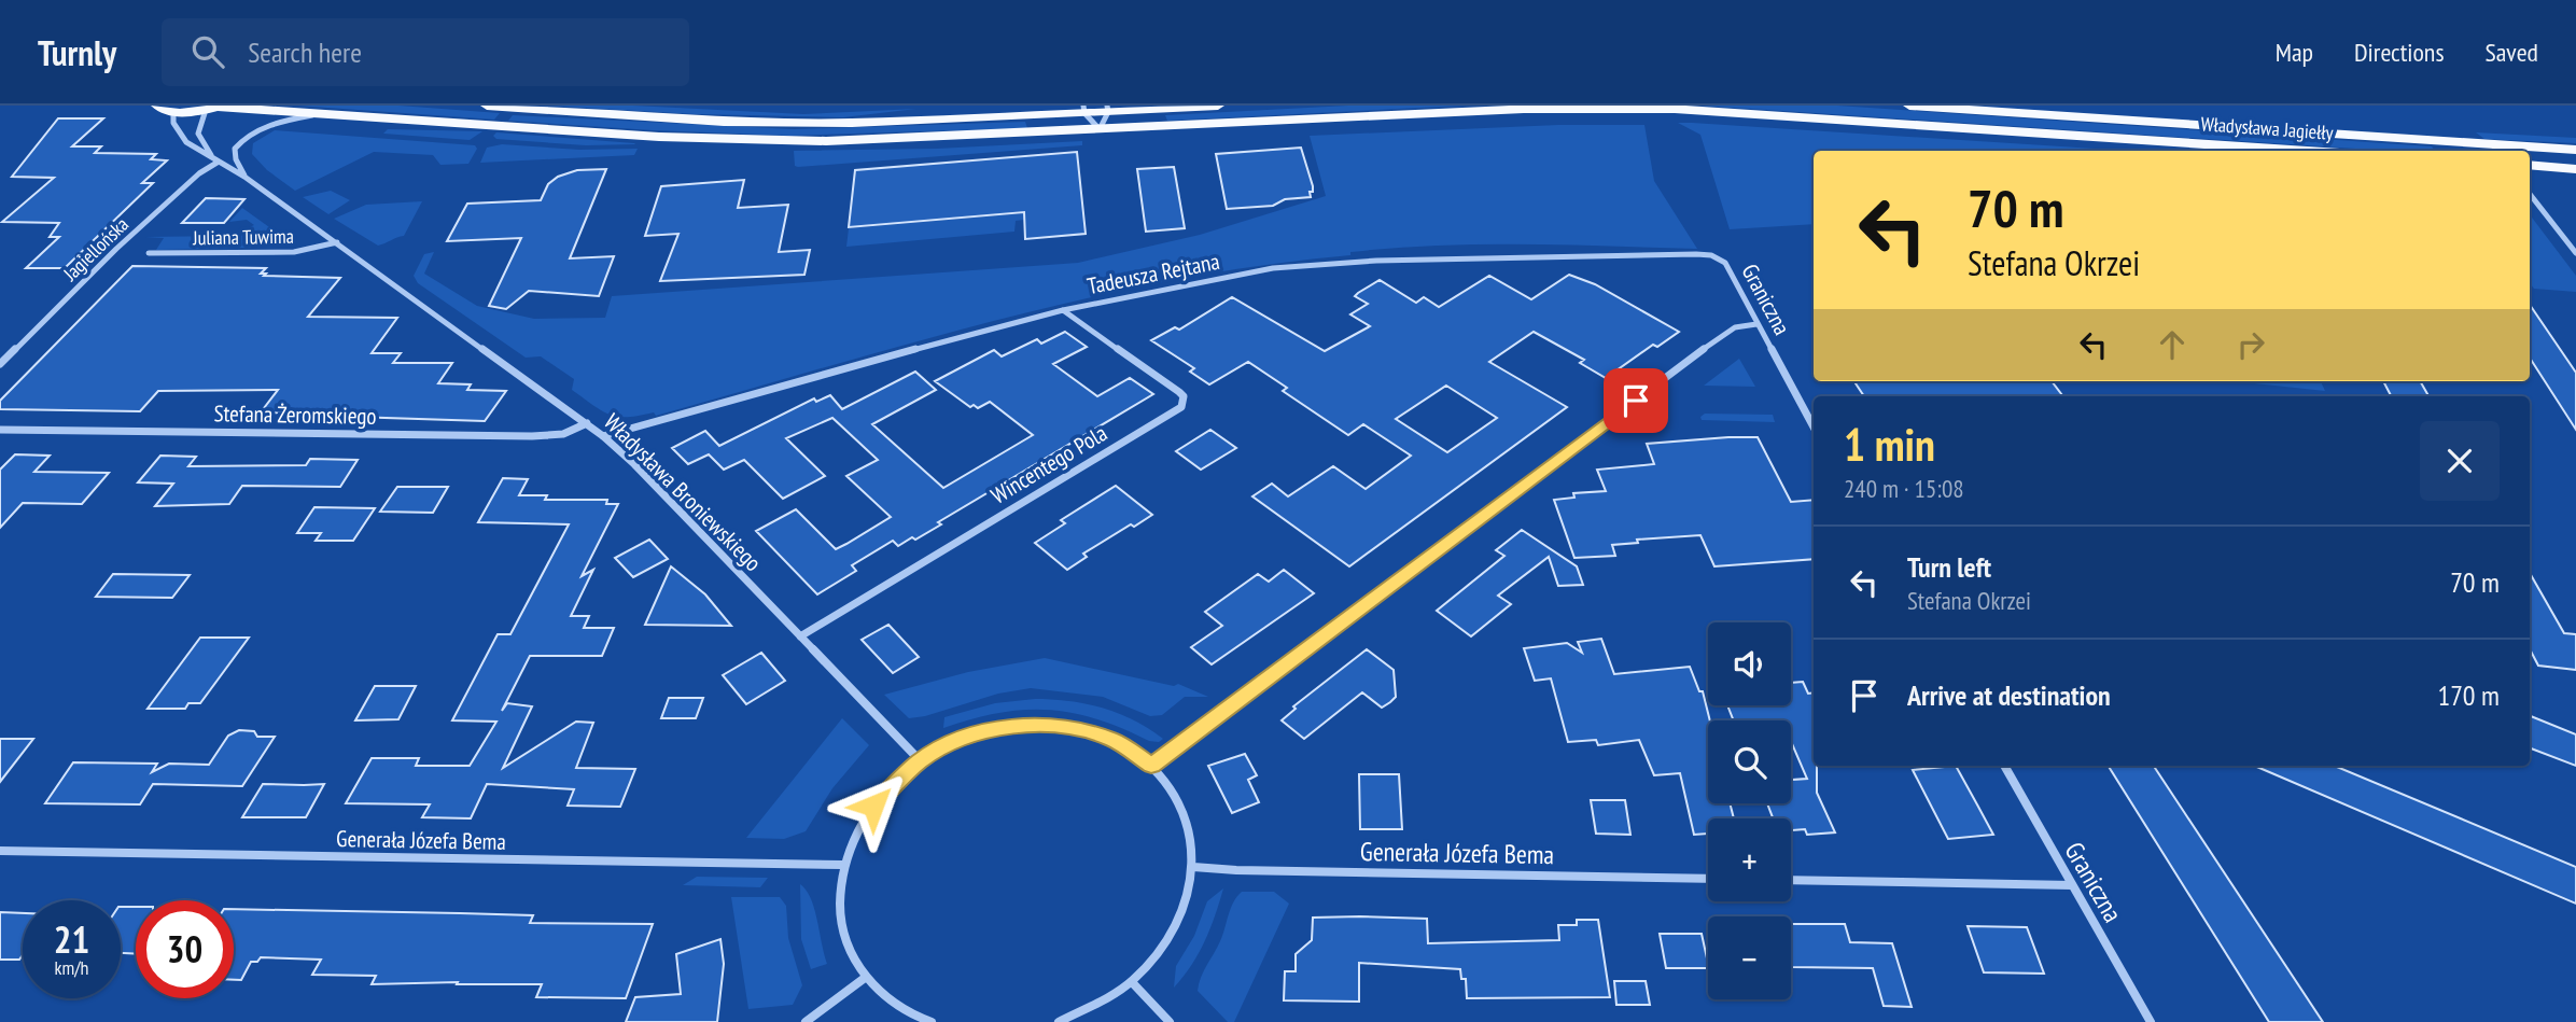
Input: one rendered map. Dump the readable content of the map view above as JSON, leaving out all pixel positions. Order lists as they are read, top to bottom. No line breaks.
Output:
{"streets":{"main road":["Władysława Jagiełły"],"street":["Juliana Tuwima","Jagiellońska","Tadeusza Rejtana","Graniczna","Stefana Żeromskiego","Wincentego Pola","Władysława Broniewskiego","Generała Józefa Bema"]},"crossings":[["Władysława Jagiełły","Władysława Broniewskiego"],["Juliana Tuwima","Władysława Broniewskiego"],["Jagiellońska","Władysława Broniewskiego"],["Tadeusza Rejtana","Graniczna"],["Tadeusza Rejtana","Wincentego Pola"],["Tadeusza Rejtana","Władysława Broniewskiego"],["Stefana Żeromskiego","Władysława Broniewskiego"],["Wincentego Pola","Władysława Broniewskiego"]],"page":{"header":"Turnly","search":"Search here","nav":["Map","Directions","Saved"],"turn":["70 m","Stefana Okrzei"],"heading":["1 min","240 m · 15:08"],"list":[{"name":"Turn left","note":"Stefana Okrzei","value":"70 m"},{"name":"Arrive at destination","value":"170 m"}],"map_buttons":["+","−"],"speed":"21 km/h","limit":"30"}}
